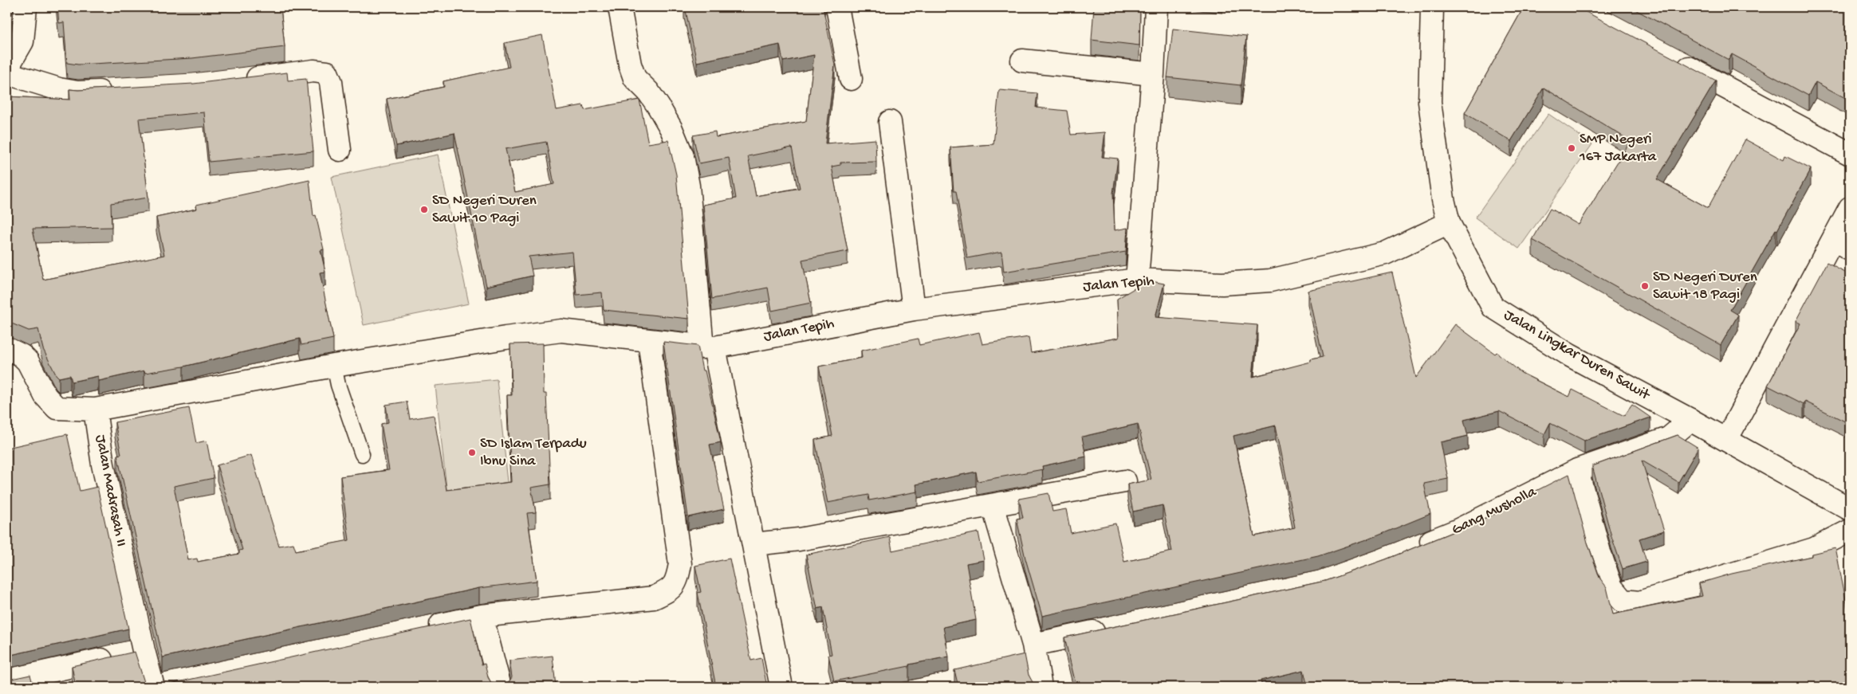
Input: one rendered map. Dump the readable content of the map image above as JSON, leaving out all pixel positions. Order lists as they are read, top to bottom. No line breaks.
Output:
{"streets":{"street":["Jalan Tepih","Jalan Lingkar Duren Sawit","Jalan Madrasah II","Gang Musholla"]},"crossings":[["Jalan Tepih","Jalan Lingkar Duren Sawit"],["Jalan Tepih","Jalan Madrasah II"],["Jalan Lingkar Duren Sawit","Gang Musholla"]],"places":["SMP Negeri 167 Jakarta","SD Negeri Duren Sawit 10 Pagi","SD Negeri Duren Sawit 18 Pagi","SD Islam Terpadu Ibnu Sina"]}
